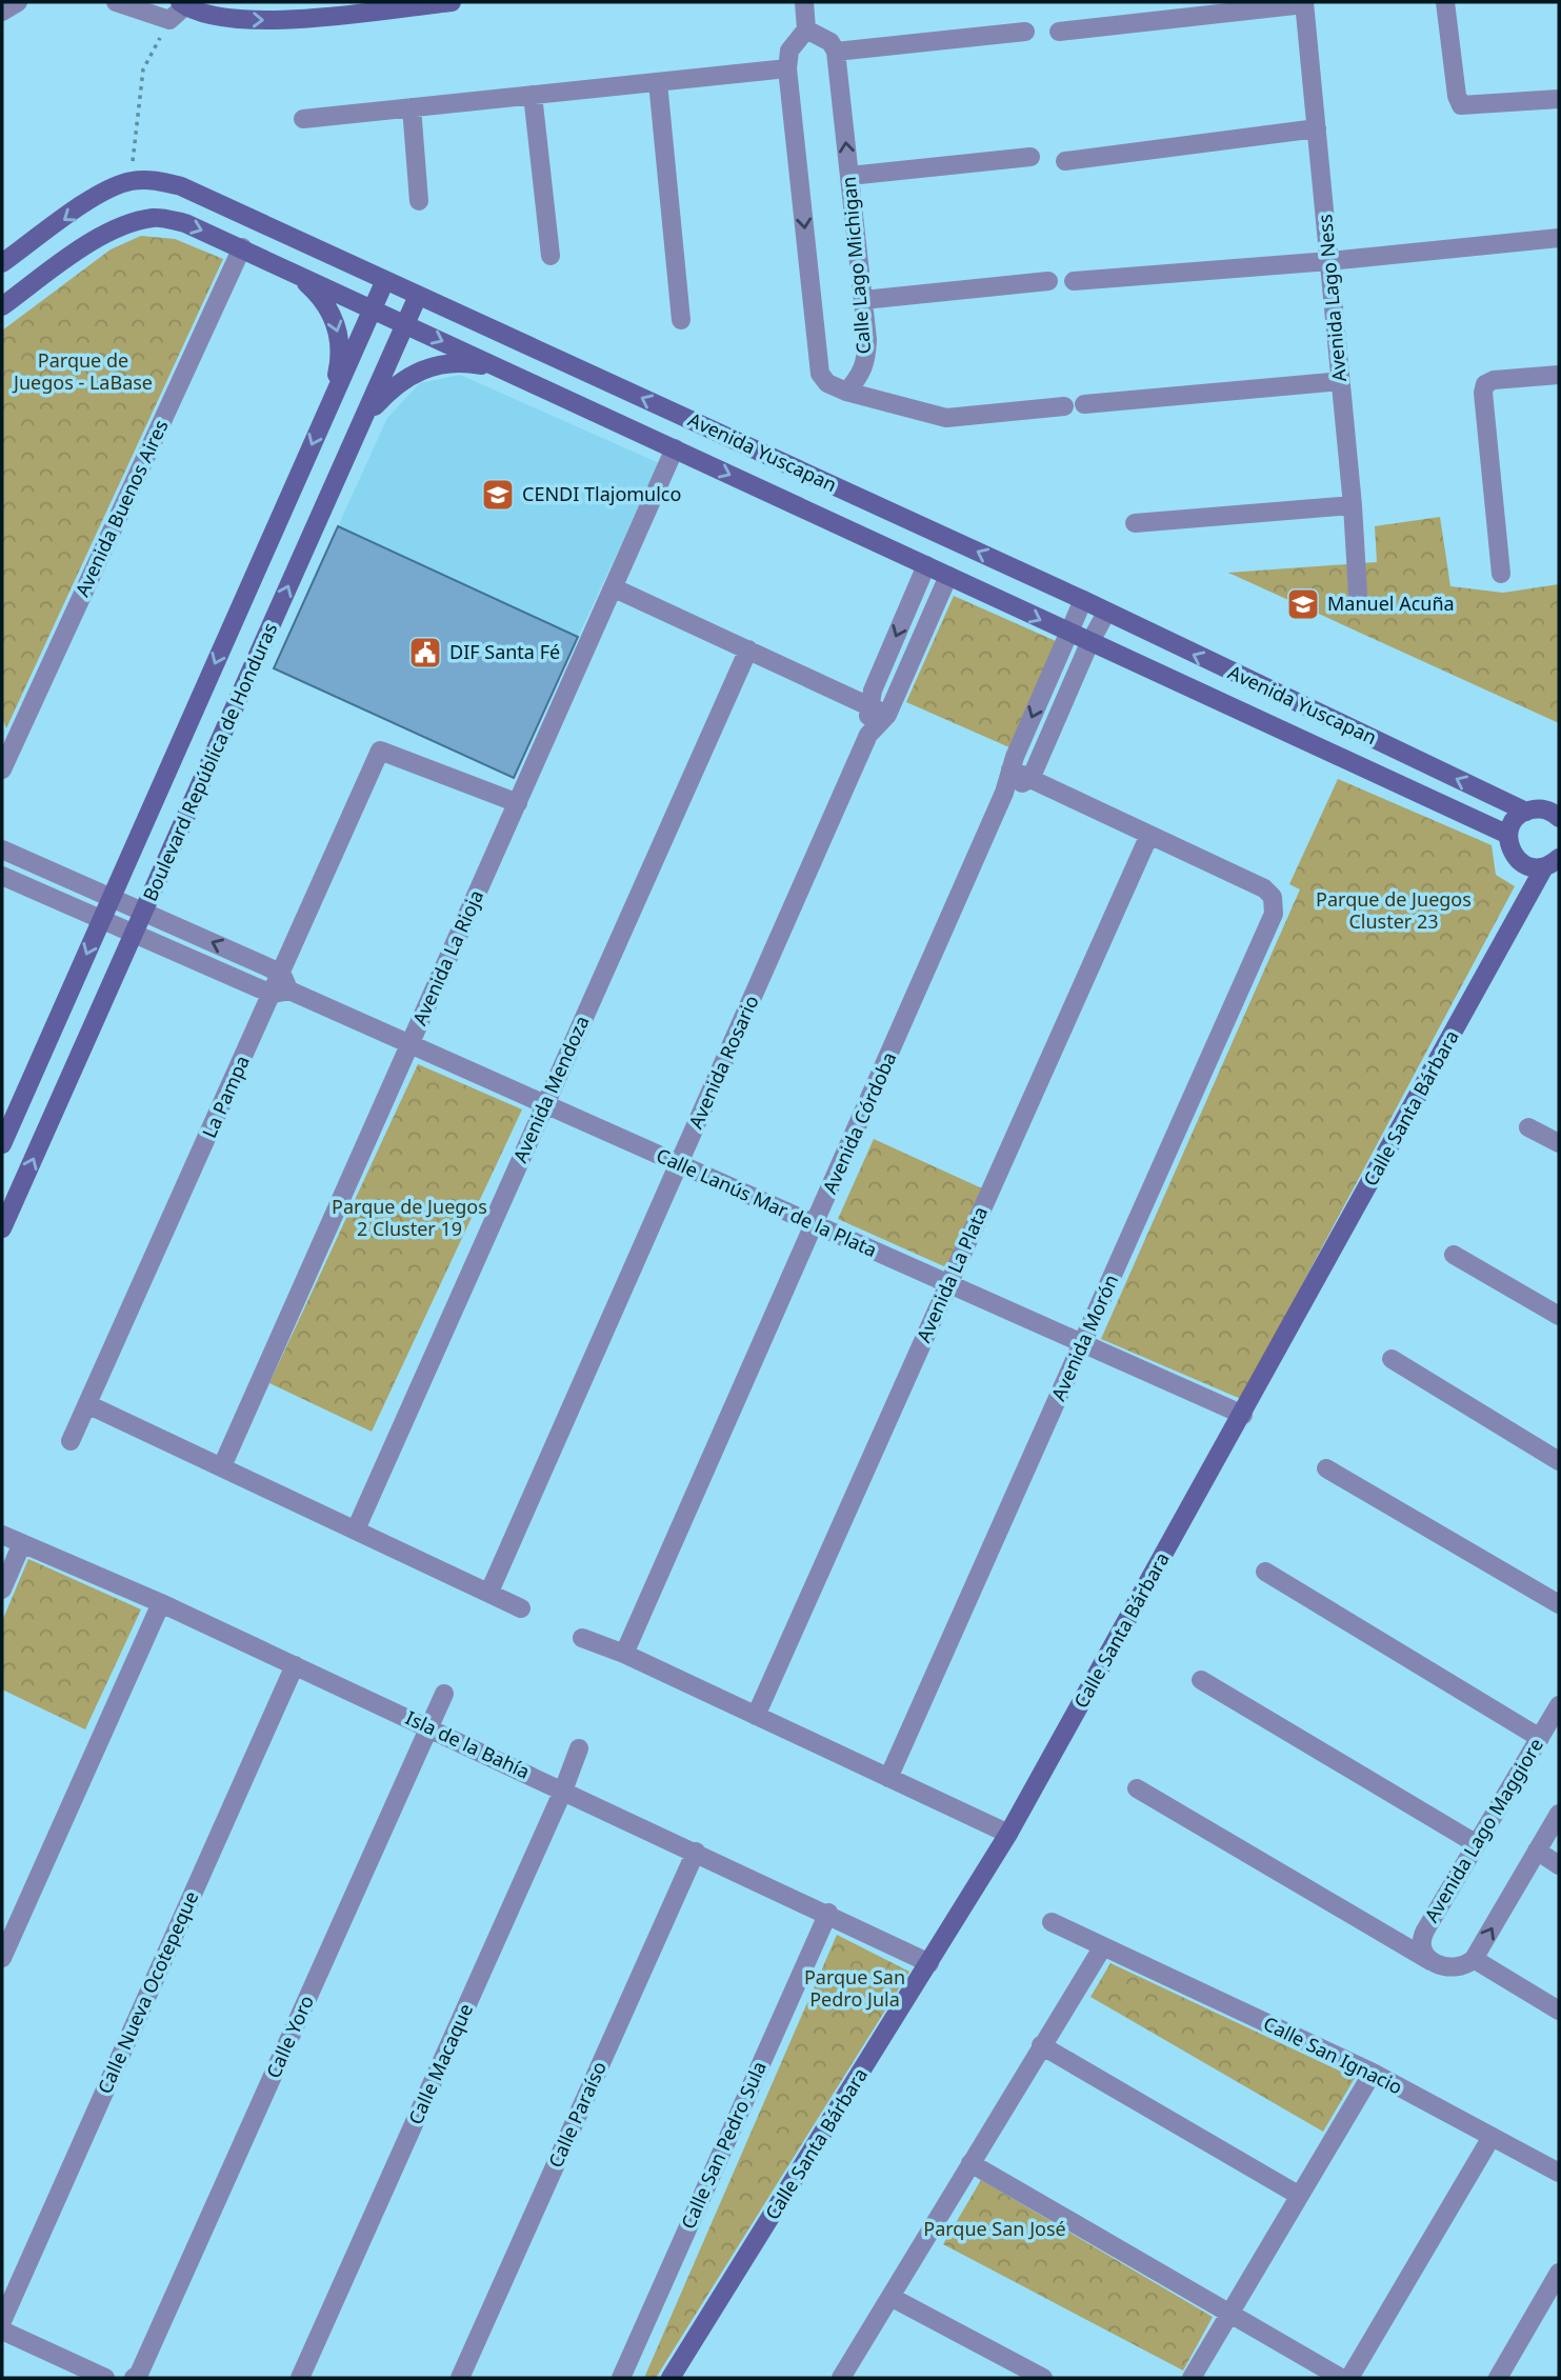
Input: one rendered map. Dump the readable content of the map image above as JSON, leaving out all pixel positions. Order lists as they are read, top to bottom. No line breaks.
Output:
{"streets":{"street":["Calle Lago Michigan","Avenida Lago Ness","Avenida Yuscapan","Avenida Buenos Aires","Boulevard República de Honduras","Avenida La Rioja","Avenida Rosario","Avenida Mendoza","La Pampa","Calle Santa Bárbara","Avenida Córdoba","Calle Lanús Mar de la Plata","Avenida La Plata","Avenida Morón","Isla de la Bahía","Avenida Lago Maggiore","Calle Nueva Ocotepeque","Calle Yoro","Calle San Ignacio","Calle Macaque","Calle Paraíso","Calle San Pedro Sula"]},"crossings":[["Avenida Yuscapan","Avenida Buenos Aires"],["Avenida Yuscapan","Boulevard República de Honduras"],["Avenida Yuscapan","Avenida La Rioja"],["Avenida Yuscapan","Avenida Rosario"],["Avenida Yuscapan","Avenida Córdoba"],["Boulevard República de Honduras","Calle Lanús Mar de la Plata"],["Avenida La Rioja","La Pampa"],["Avenida La Rioja","Calle Lanús Mar de la Plata"],["Avenida Rosario","Calle Lanús Mar de la Plata"],["Avenida Mendoza","Calle Lanús Mar de la Plata"],["La Pampa","Calle Lanús Mar de la Plata"],["Calle Santa Bárbara","Calle Lanús Mar de la Plata"],["Calle Santa Bárbara","Isla de la Bahía"],["Avenida Córdoba","Calle Lanús Mar de la Plata"],["Calle Lanús Mar de la Plata","Avenida La Plata"],["Calle Lanús Mar de la Plata","Avenida Morón"],["Avenida La Plata","Avenida Morón"],["Isla de la Bahía","Calle Nueva Ocotepeque"],["Isla de la Bahía","Calle Yoro"],["Isla de la Bahía","Calle Macaque"],["Isla de la Bahía","Calle Paraíso"],["Isla de la Bahía","Calle San Pedro Sula"]],"parks":["Parque de Juegos - LaBase","Parque de Juegos Cluster 23","Parque de Juegos 2 Cluster 19","Parque San Pedro Jula","Parque San José"],"places":{"school or university":["CENDI Tlajomulco","Manuel Acuña"],"public building":["DIF Santa Fé"]}}
